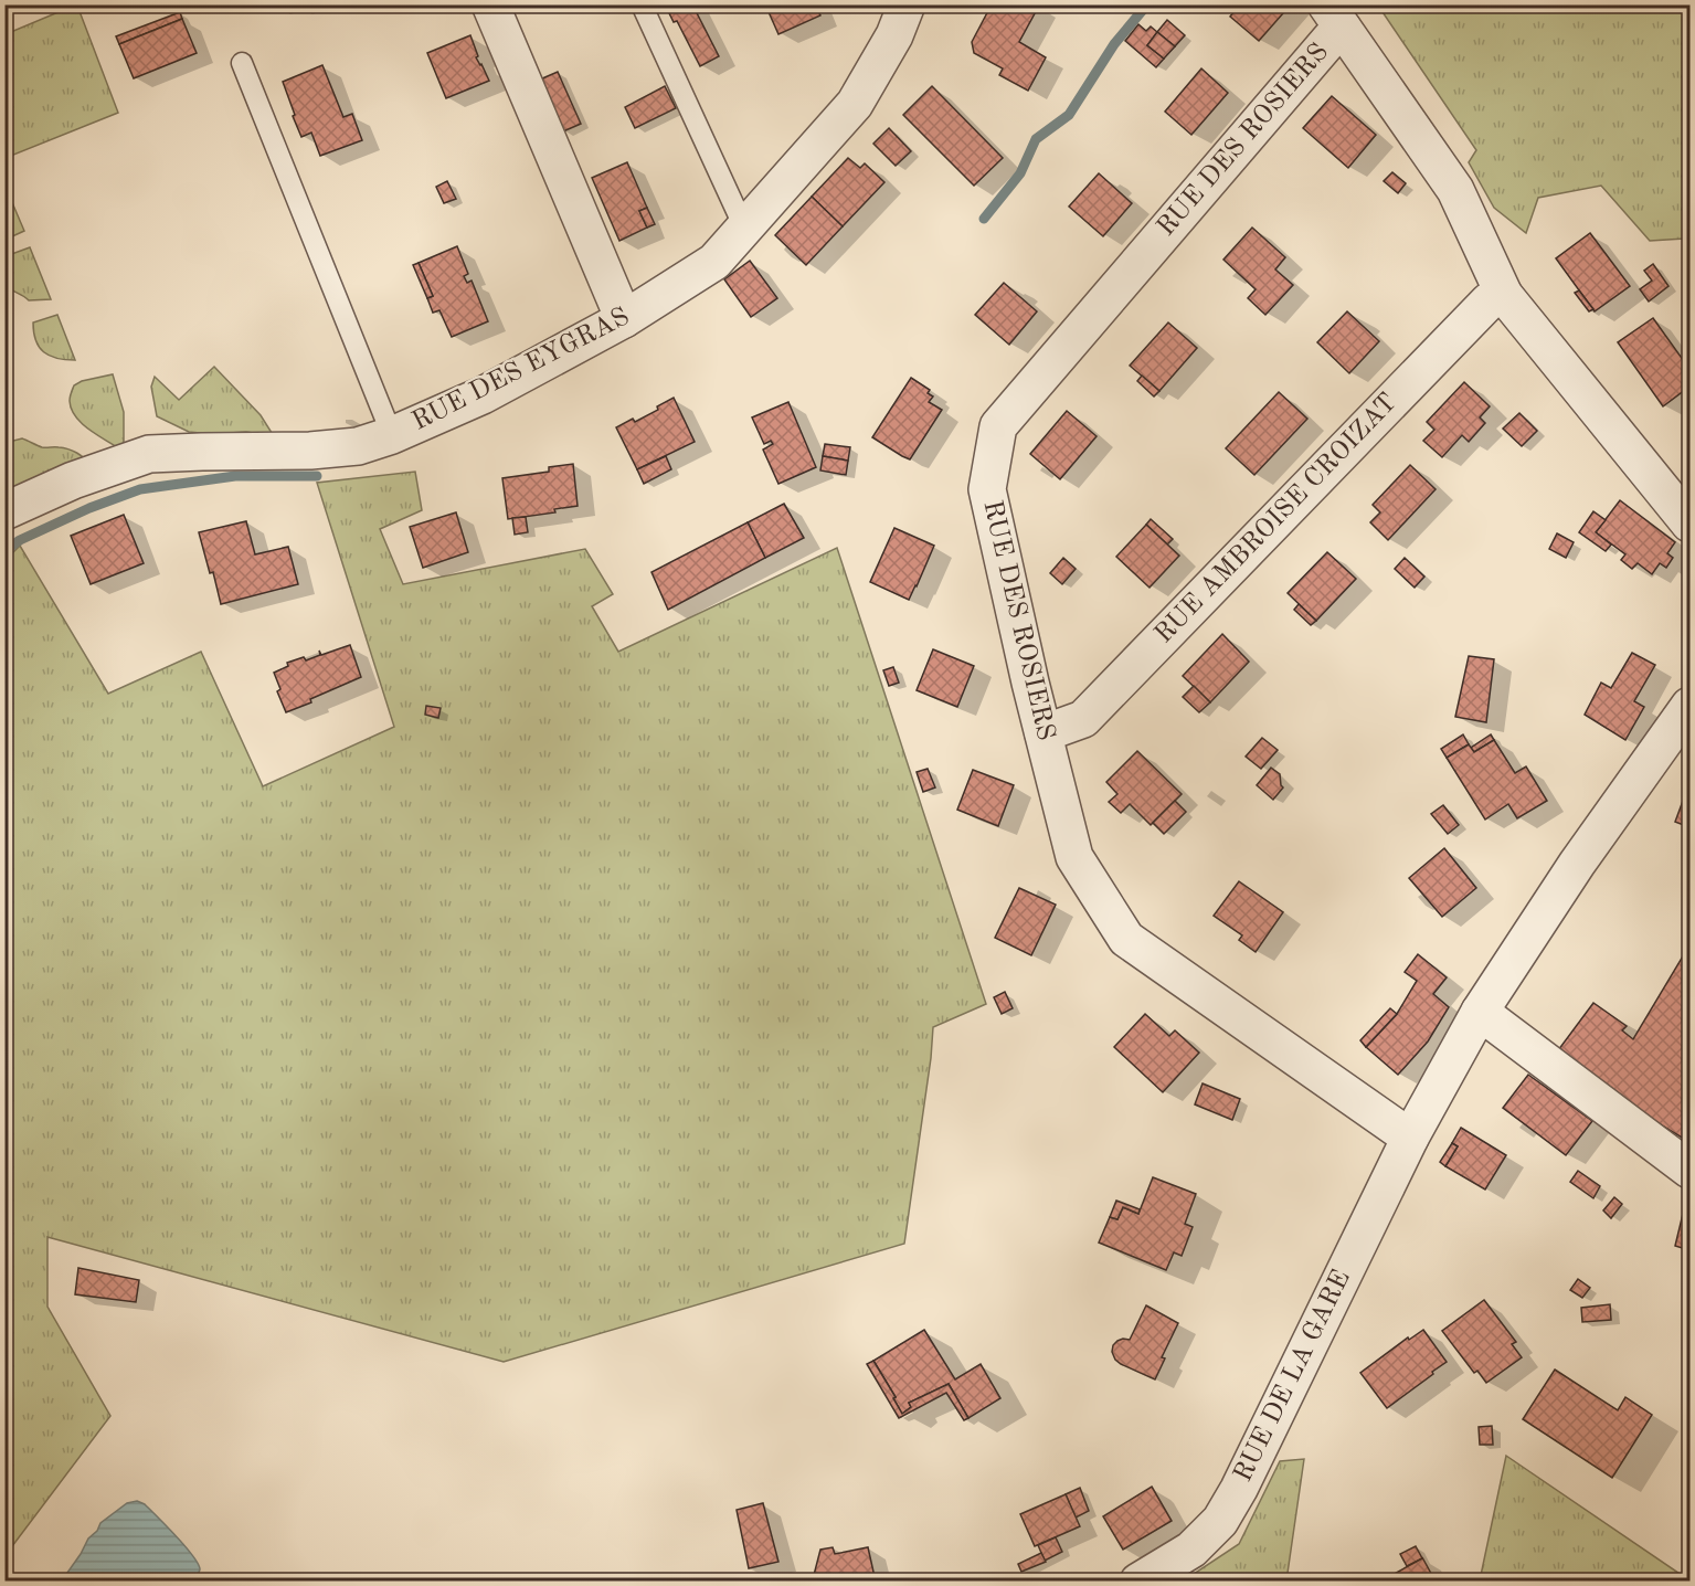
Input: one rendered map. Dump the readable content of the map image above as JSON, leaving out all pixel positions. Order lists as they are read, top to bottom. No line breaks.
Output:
{"streets":{"street":["RUE DES ROSIERS","RUE DES EYGRAS","RUE AMBROISE CROIZAT","RUE DE LA GARE"]},"crossings":[["RUE DES ROSIERS","RUE AMBROISE CROIZAT"],["RUE DES ROSIERS","RUE DE LA GARE"]]}
